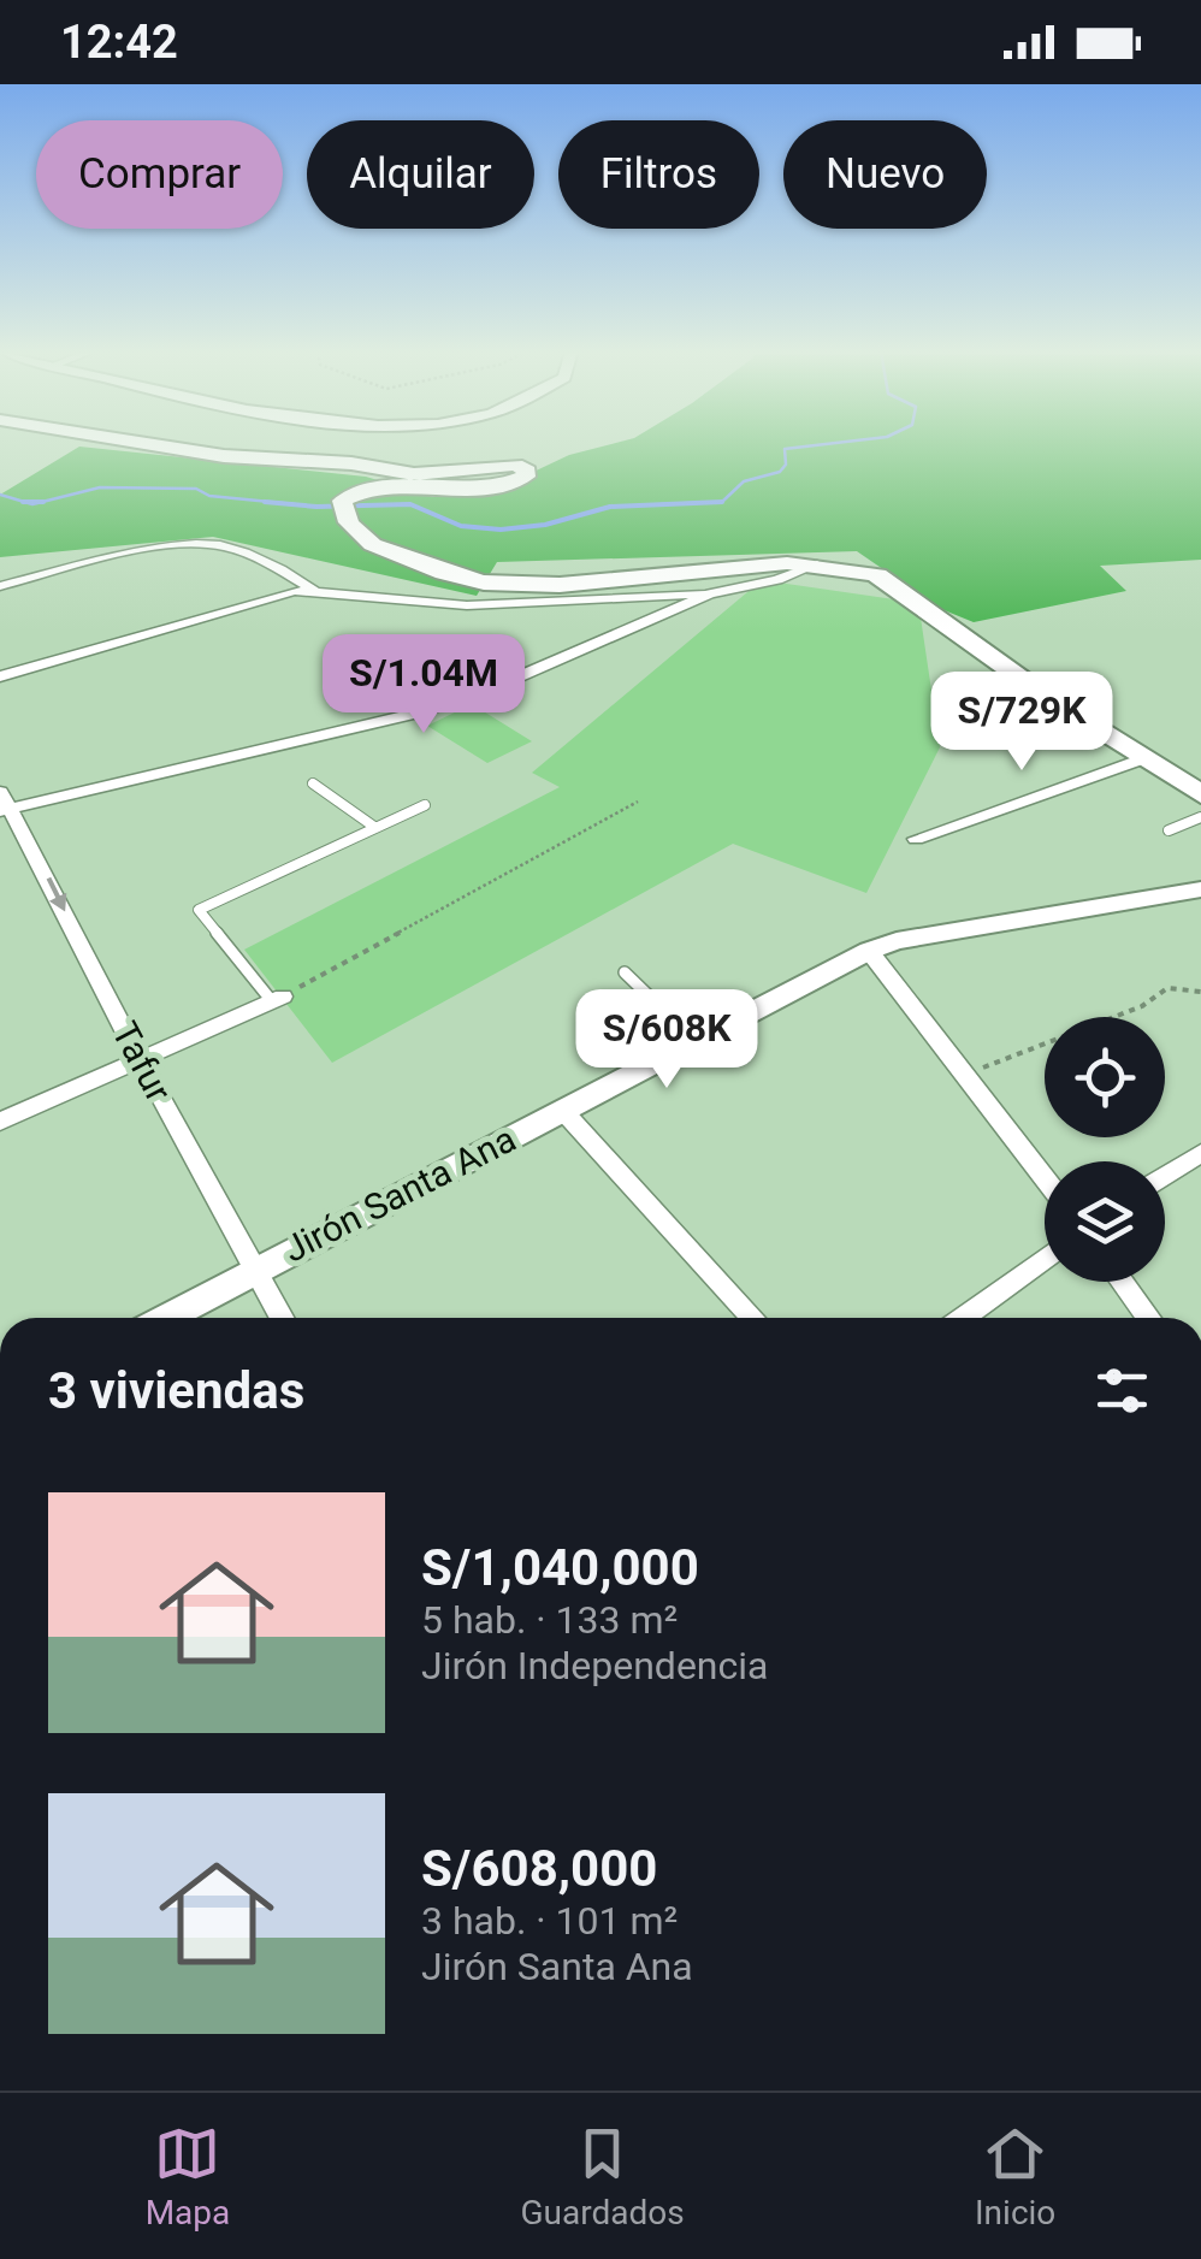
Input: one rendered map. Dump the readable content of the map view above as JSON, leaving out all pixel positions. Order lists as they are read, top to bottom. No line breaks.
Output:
{"streets":{"street":["Tafur","Jirón Santa Ana"]},"crossings":[["Tafur","Jirón Santa Ana"]],"one_way":["Tafur"],"page":{"status":"12:42","chip":["Comprar","Alquilar","Filtros","Nuevo"],"price":["S/1.04M","S/729K","S/608K"],"heading":"3 viviendas","list":[{"name":"S/1,040,000","note":"5 hab. · 133 m² · Jirón Independencia"},{"name":"S/608,000","note":"3 hab. · 101 m² · Jirón Santa Ana"}],"tabs":["Mapa","Guardados","Inicio"]}}
